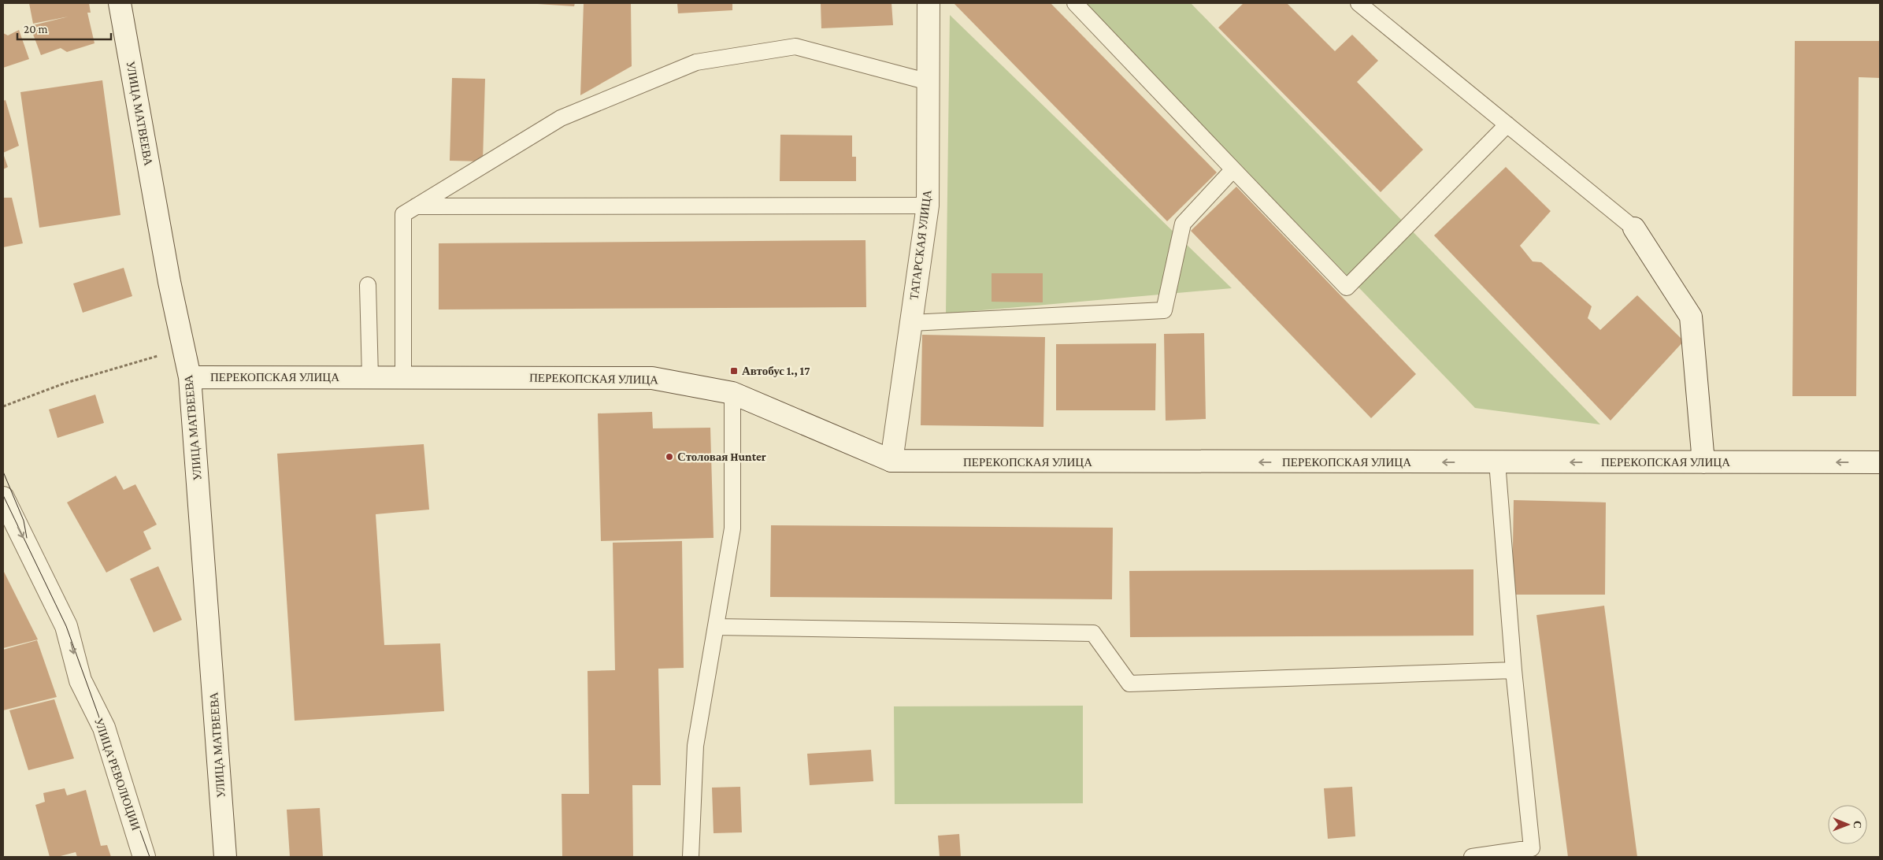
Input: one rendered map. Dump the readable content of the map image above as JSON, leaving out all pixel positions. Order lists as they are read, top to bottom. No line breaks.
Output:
{"streets":{"main road":["УЛИЦА МАТВЕЕВА","ТАТАРСКАЯ УЛИЦА","ПЕРЕКОПСКАЯ УЛИЦА","УЛИЦА РЕВОЛЮЦИИ"]},"crossings":[["УЛИЦА МАТВЕЕВА","ПЕРЕКОПСКАЯ УЛИЦА"],["ТАТАРСКАЯ УЛИЦА","ПЕРЕКОПСКАЯ УЛИЦА"]],"one_way":["ПЕРЕКОПСКАЯ УЛИЦА","УЛИЦА РЕВОЛЮЦИИ"],"places":{"transit":["Автобус 1., 17"],"other":["Столовая Hunter"]},"scale_bar":"20 m","north":"right"}
